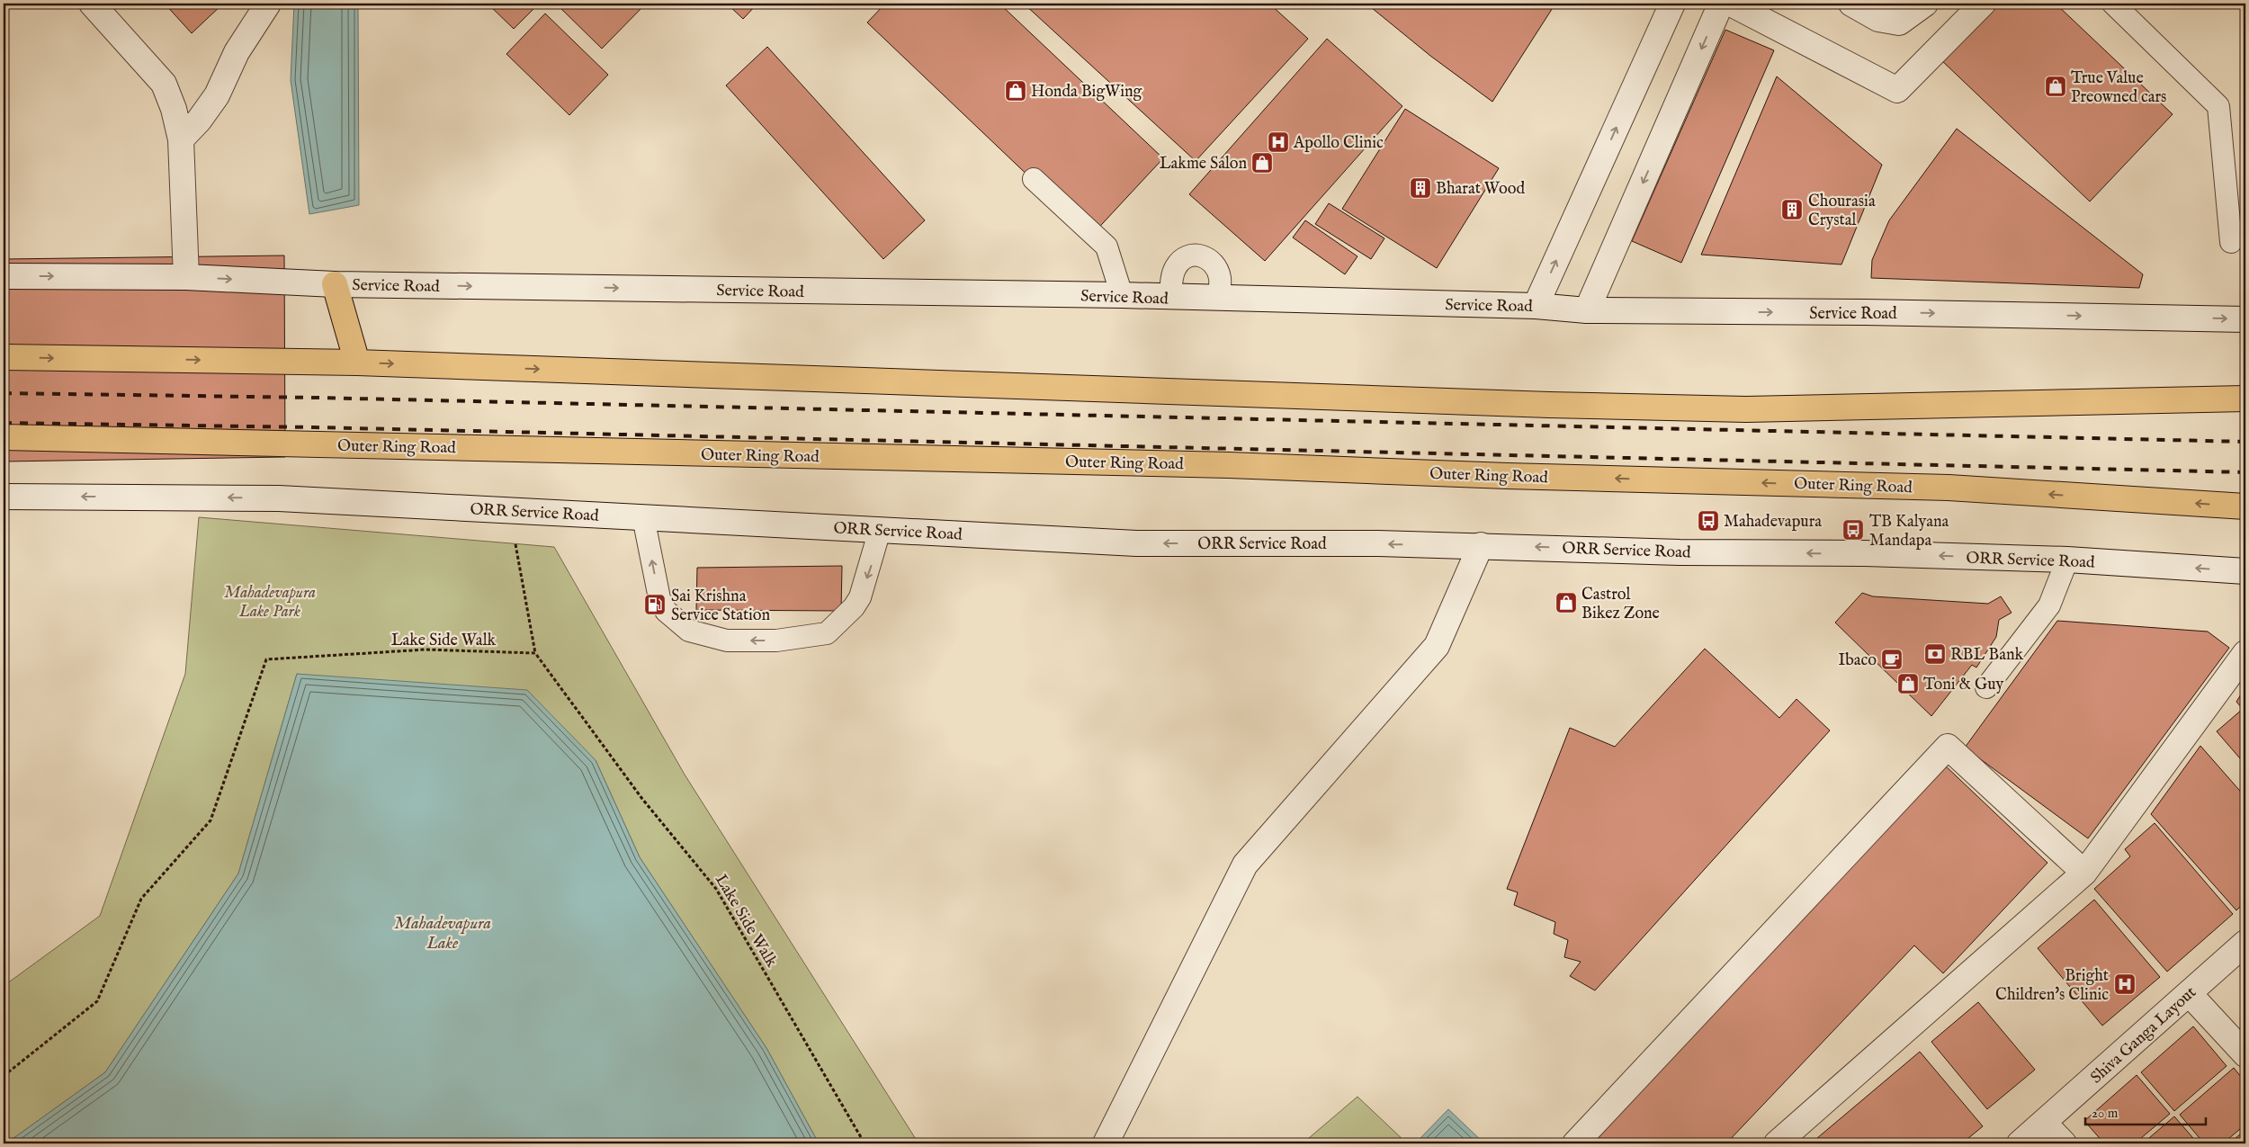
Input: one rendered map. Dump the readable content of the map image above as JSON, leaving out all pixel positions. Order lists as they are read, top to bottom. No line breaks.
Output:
{"streets":{"highway":["Outer Ring Road"],"street":["Service Road","ORR Service Road","Shiva Ganga Layout"],"path":["Lake Side Walk"]},"one_way":["Service Road","ORR Service Road"],"water":["Mahadevapura Lake"],"parks":["Mahadevapura Lake Park"],"places":{"shop":["True Value Preowned cars","Honda BigWing","Lakme Salon","Castrol Bikez Zone","Toni & Guy"],"hospital":["Apollo Clinic","Bright Children's Clinic"],"building":["Bharat Wood","Chourasia Crystal"],"bus stop":["Mahadevapura","TB Kalyana Mandapa"],"fuel station":["Sai Krishna Service Station"],"bank":["RBL Bank"],"cafe":["Ibaco"]},"scale_bar":"20 m"}
